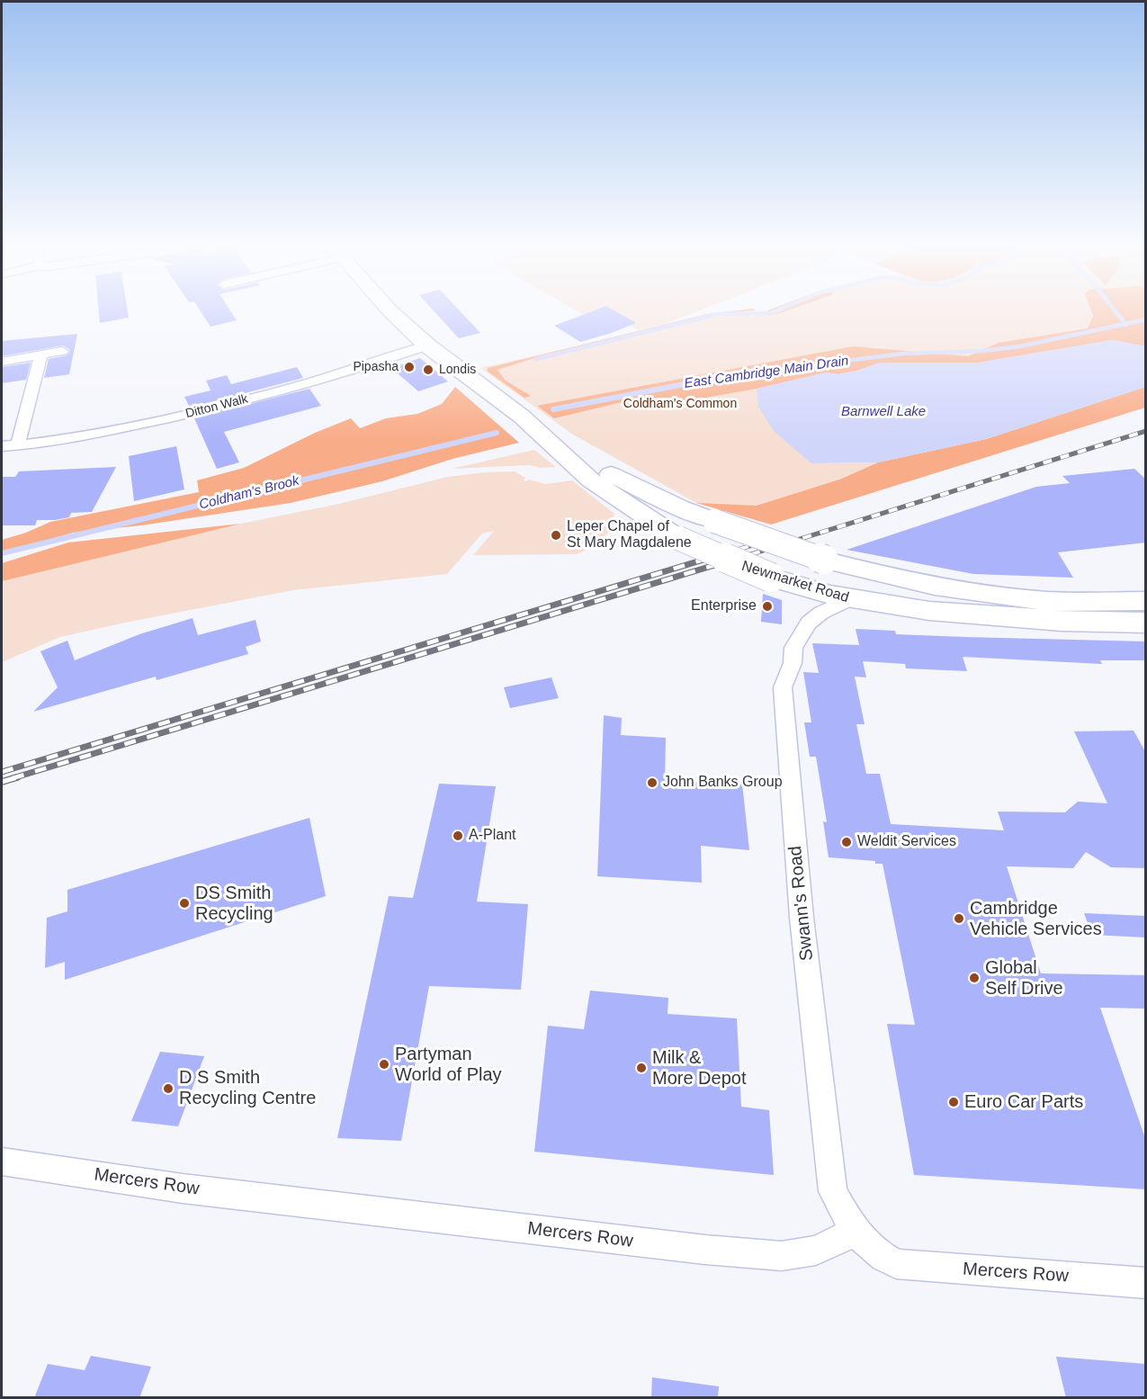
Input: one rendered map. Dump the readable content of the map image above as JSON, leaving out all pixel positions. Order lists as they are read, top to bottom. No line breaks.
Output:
{"streets":{"main road":["Newmarket Road"],"street":["Ditton Walk","Swann's Road","Mercers Row"]},"crossings":[["Ditton Walk","Newmarket Road"],["Newmarket Road","Swann's Road"],["Swann's Road","Mercers Row"]],"water":["East Cambridge Main Drain","Barnwell Lake","Coldham's Brook"],"parks":["Coldham's Common"],"places":["Pipasha","Londis","Leper Chapel of St Mary Magdalene","Enterprise","John Banks Group","A-Plant","Weldit Services","DS Smith Recycling","Cambridge Vehicle Services","Global Self Drive","Partyman World of Play","Milk & More Depot","D S Smith Recycling Centre","Euro Car Parts"]}
